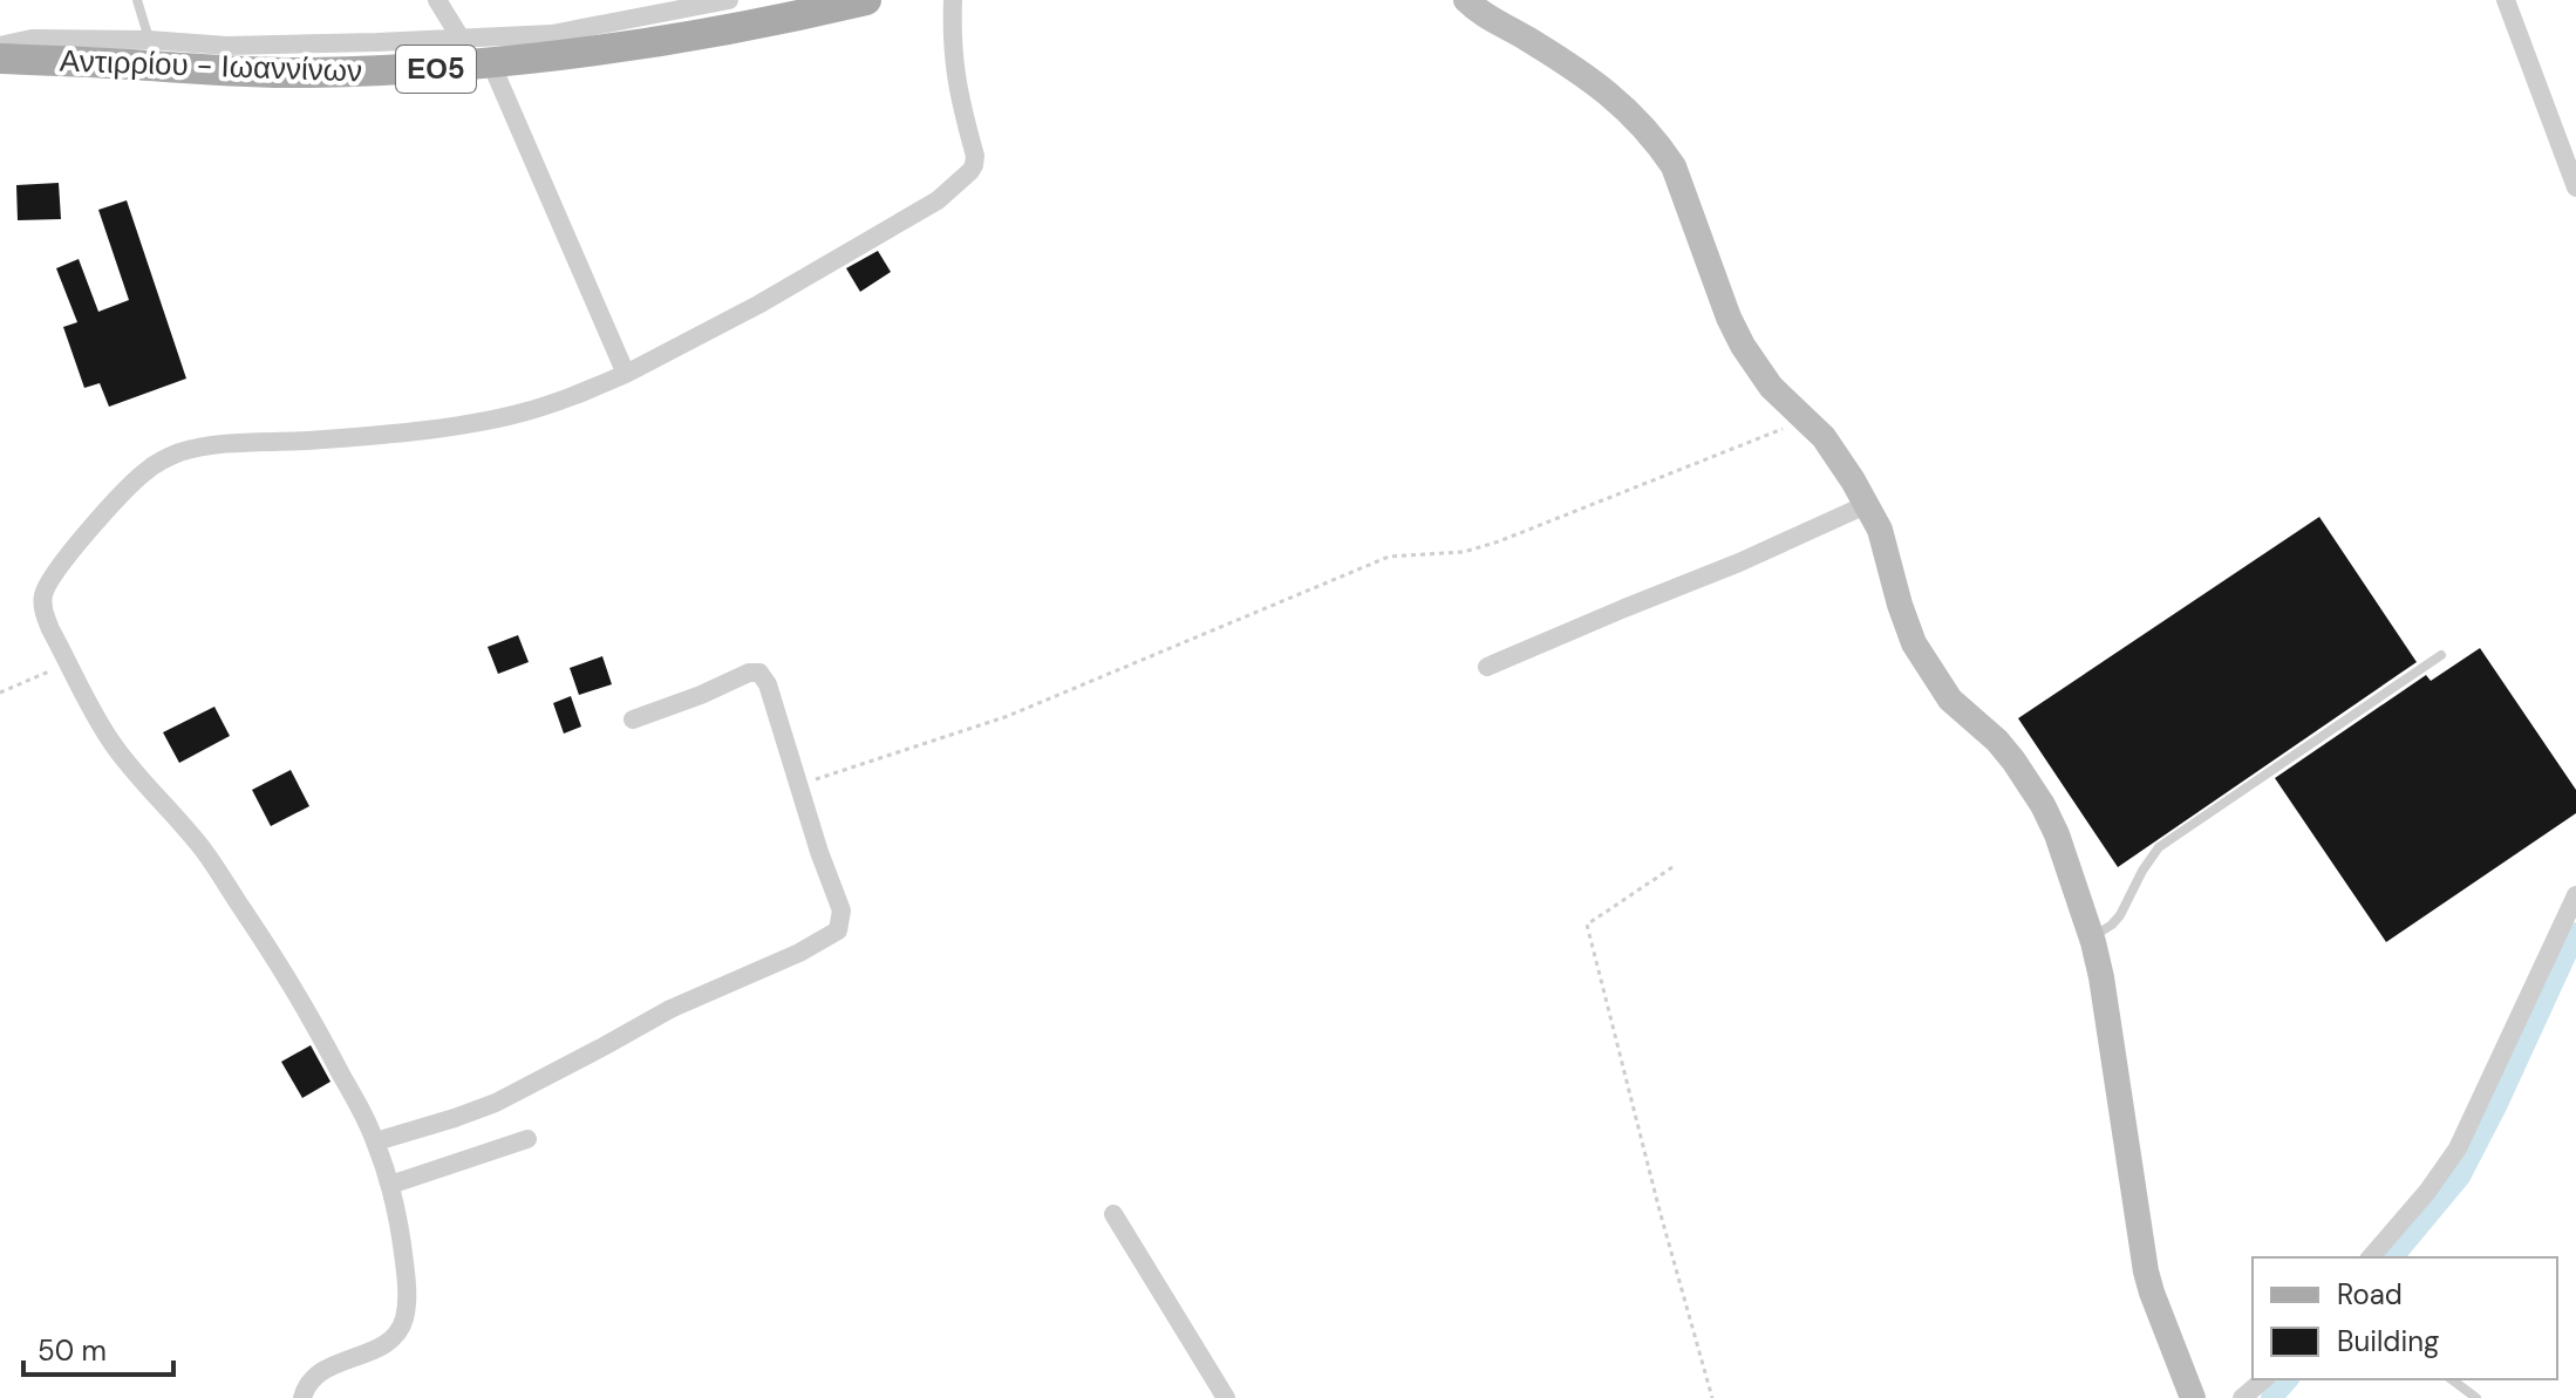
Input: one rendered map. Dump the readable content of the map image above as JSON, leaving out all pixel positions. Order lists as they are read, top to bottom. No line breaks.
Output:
{"streets":{"main road":["Αντιρρίου - Ιωαννίνων","ΕΟ5"]},"legend":["Road","Building"],"scale_bar":"50 m"}
